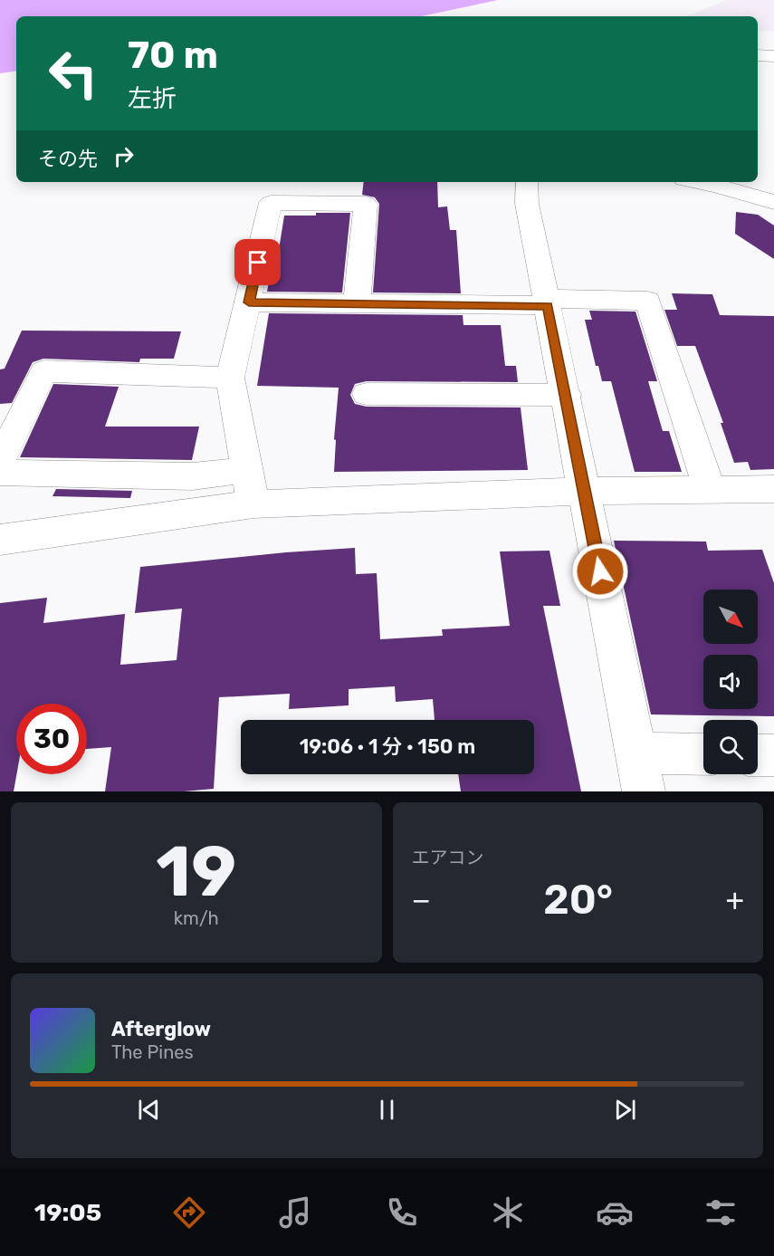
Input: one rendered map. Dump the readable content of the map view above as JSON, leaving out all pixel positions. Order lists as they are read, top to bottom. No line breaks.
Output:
{"north":"bottom right","page":{"turn":["70 m","左折"],"then":"その先","limit":"30","trip":"19:06 · 1 分 · 150 m","tile":[["19","km/h"],"エアコン"],"heat":["−","20°","+"],"song":["Afterglow","The Pines"],"tabs":"19:05"}}
